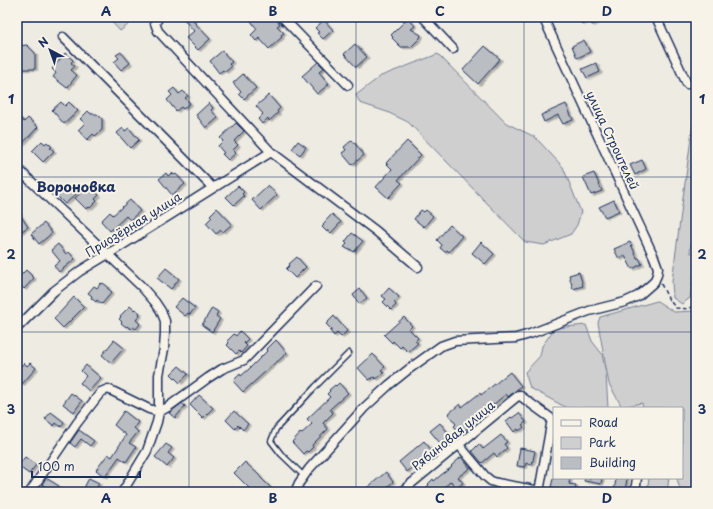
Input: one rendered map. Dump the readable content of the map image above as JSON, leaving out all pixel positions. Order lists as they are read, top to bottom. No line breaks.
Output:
{"streets":{"street":["улица Строителей","Приозёрная улица","Рябиновая улица"]},"districts":["Вороновка"],"legend":["Road","Park","Building"],"scale_bar":"100 m","north":"top left","grid":{"columns":["A","B","C","D"],"rows":["1","2","3"]}}
